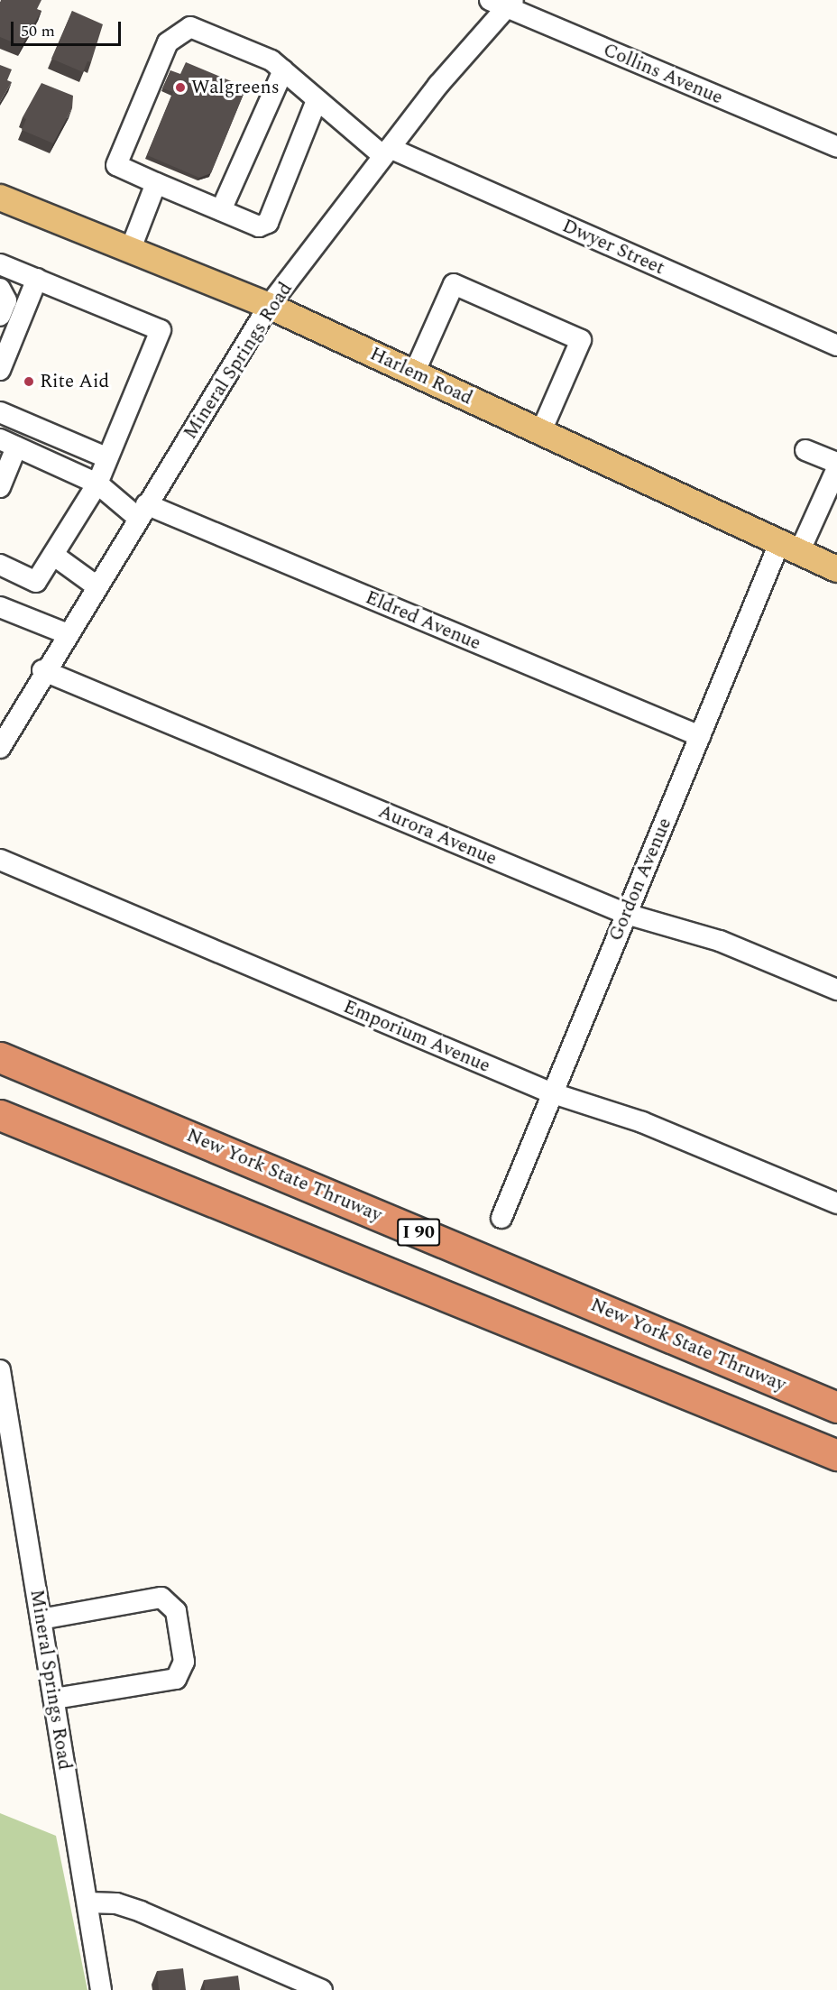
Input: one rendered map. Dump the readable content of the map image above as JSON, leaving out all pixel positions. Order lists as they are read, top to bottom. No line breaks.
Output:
{"streets":{"highway":["New York State Thruway","I 90"],"main road":["Harlem Road"],"street":["Collins Avenue","Dwyer Street","Mineral Springs Road","Eldred Avenue","Aurora Avenue","Gordon Avenue","Emporium Avenue"]},"crossings":[["Collins Avenue","Mineral Springs Road"],["Dwyer Street","Mineral Springs Road"],["Mineral Springs Road","Harlem Road"],["Mineral Springs Road","Eldred Avenue"],["Mineral Springs Road","Aurora Avenue"],["Harlem Road","Gordon Avenue"],["Eldred Avenue","Gordon Avenue"],["Aurora Avenue","Gordon Avenue"],["Gordon Avenue","Emporium Avenue"]],"places":["Walgreens","Rite Aid"],"scale_bar":"50 m"}
